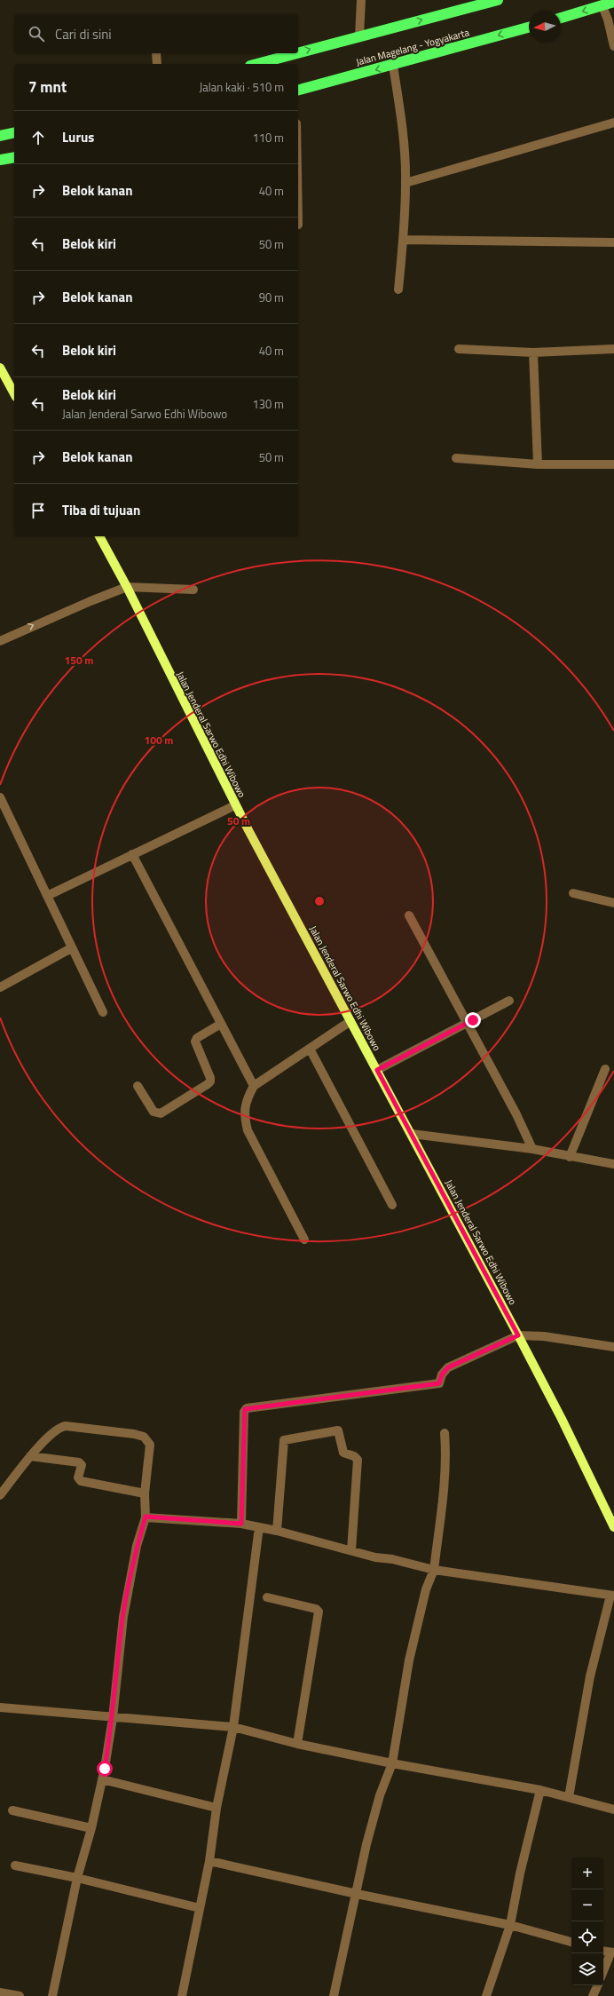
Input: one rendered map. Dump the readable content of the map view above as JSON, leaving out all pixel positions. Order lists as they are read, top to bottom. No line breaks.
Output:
{"streets":{"highway":["Jalan Magelang - Yogyakarta"],"main road":["Jalan Jenderal Sarwo Edhi Wibowo"]},"north":"left","page":{"search":"Cari di sini","heading":["7 mnt","Jalan kaki · 510 m"],"list":[["Lurus","110 m"],["Belok kanan","40 m"],["Belok kiri","50 m"],["Belok kanan","90 m"],["Belok kiri","40 m"],["Belok kiri","Jalan Jenderal Sarwo Edhi Wibowo","130 m"],["Belok kanan","50 m"],"Tiba di tujuan"],"map_buttons":["+","−"]},"rings":["150 m","100 m","50 m"]}
